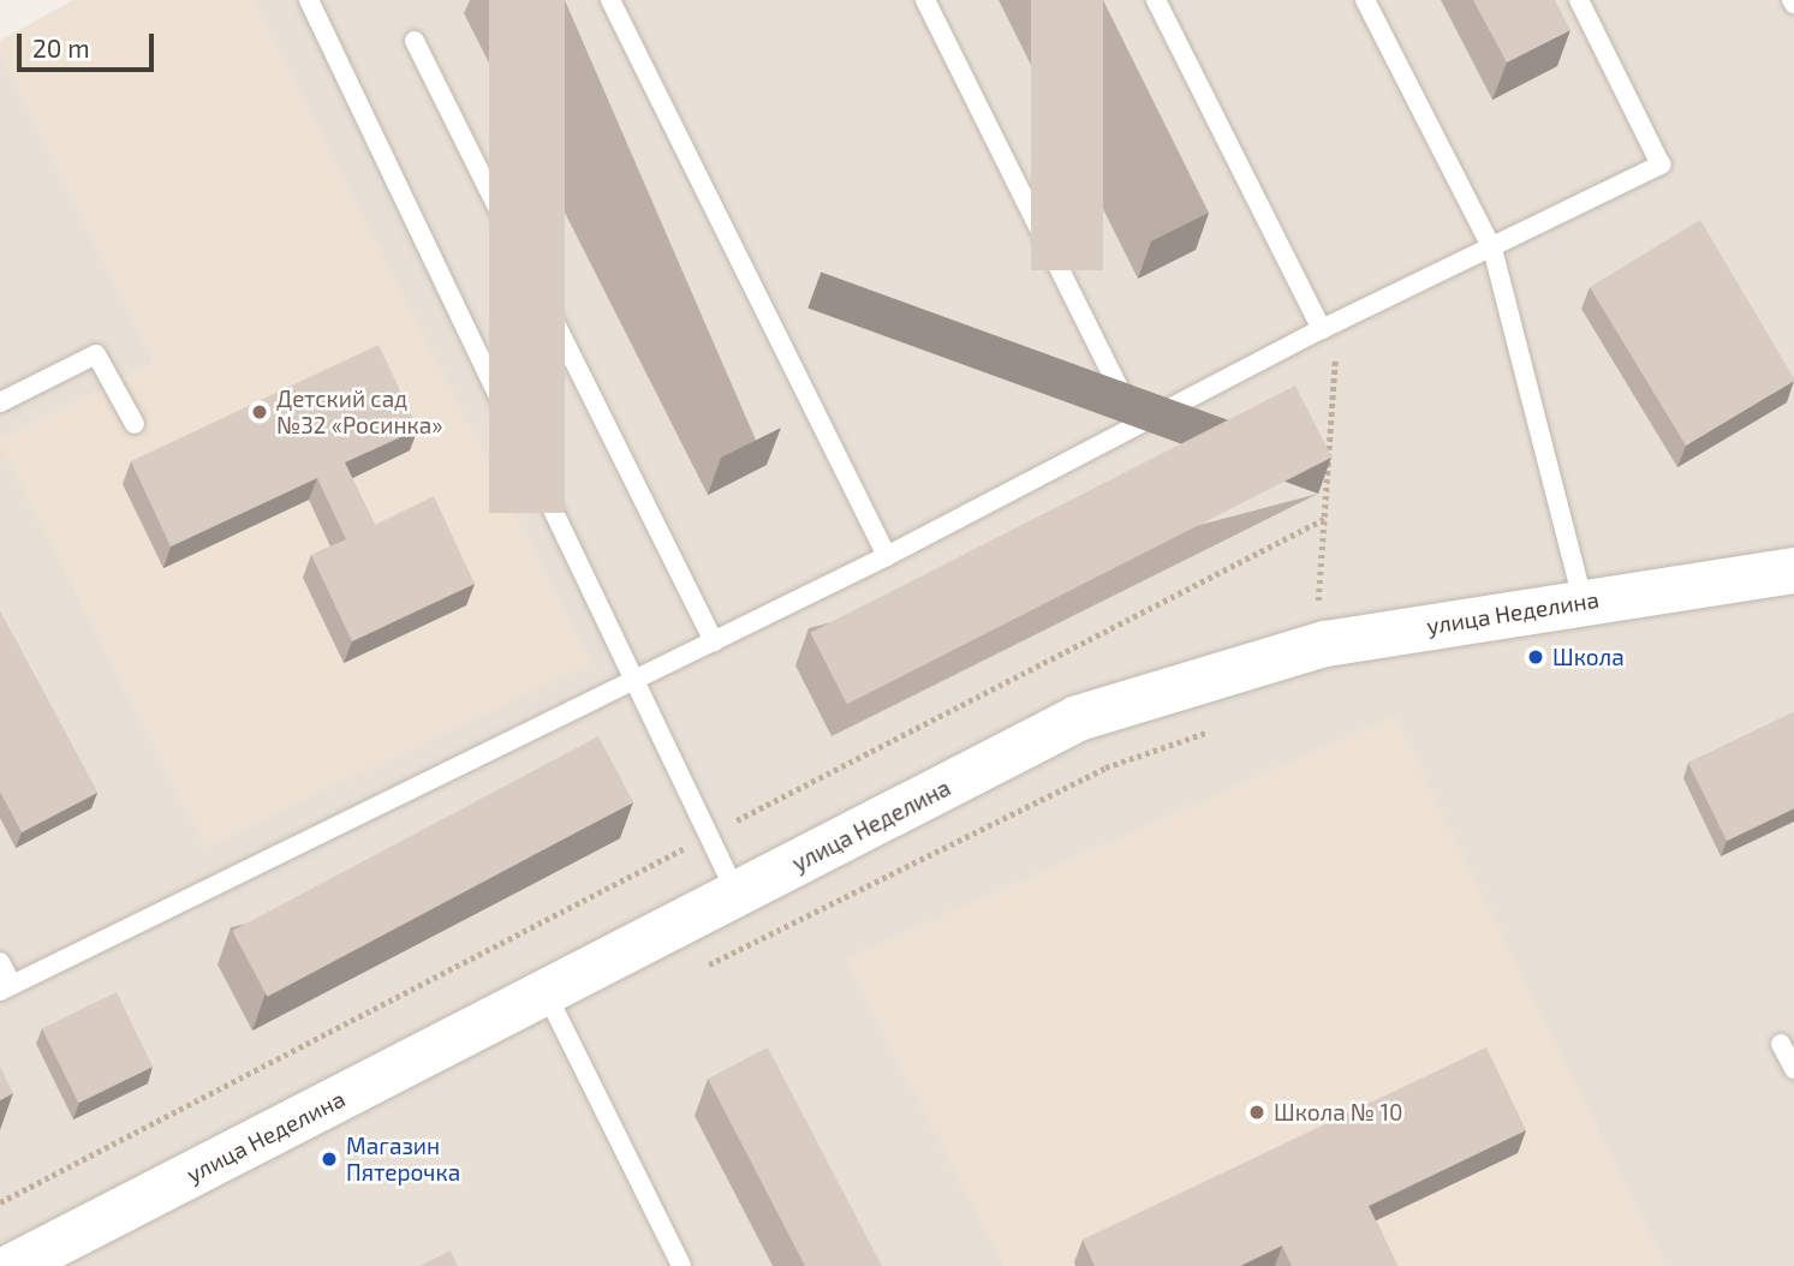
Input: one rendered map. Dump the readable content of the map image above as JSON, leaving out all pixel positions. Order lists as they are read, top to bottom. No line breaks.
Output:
{"streets":{"street":["улица Неделина"]},"places":["Детский сад №32 «Росинка»","Школа","Школа № 10","Магазин Пятерочка"],"scale_bar":"20 m"}
